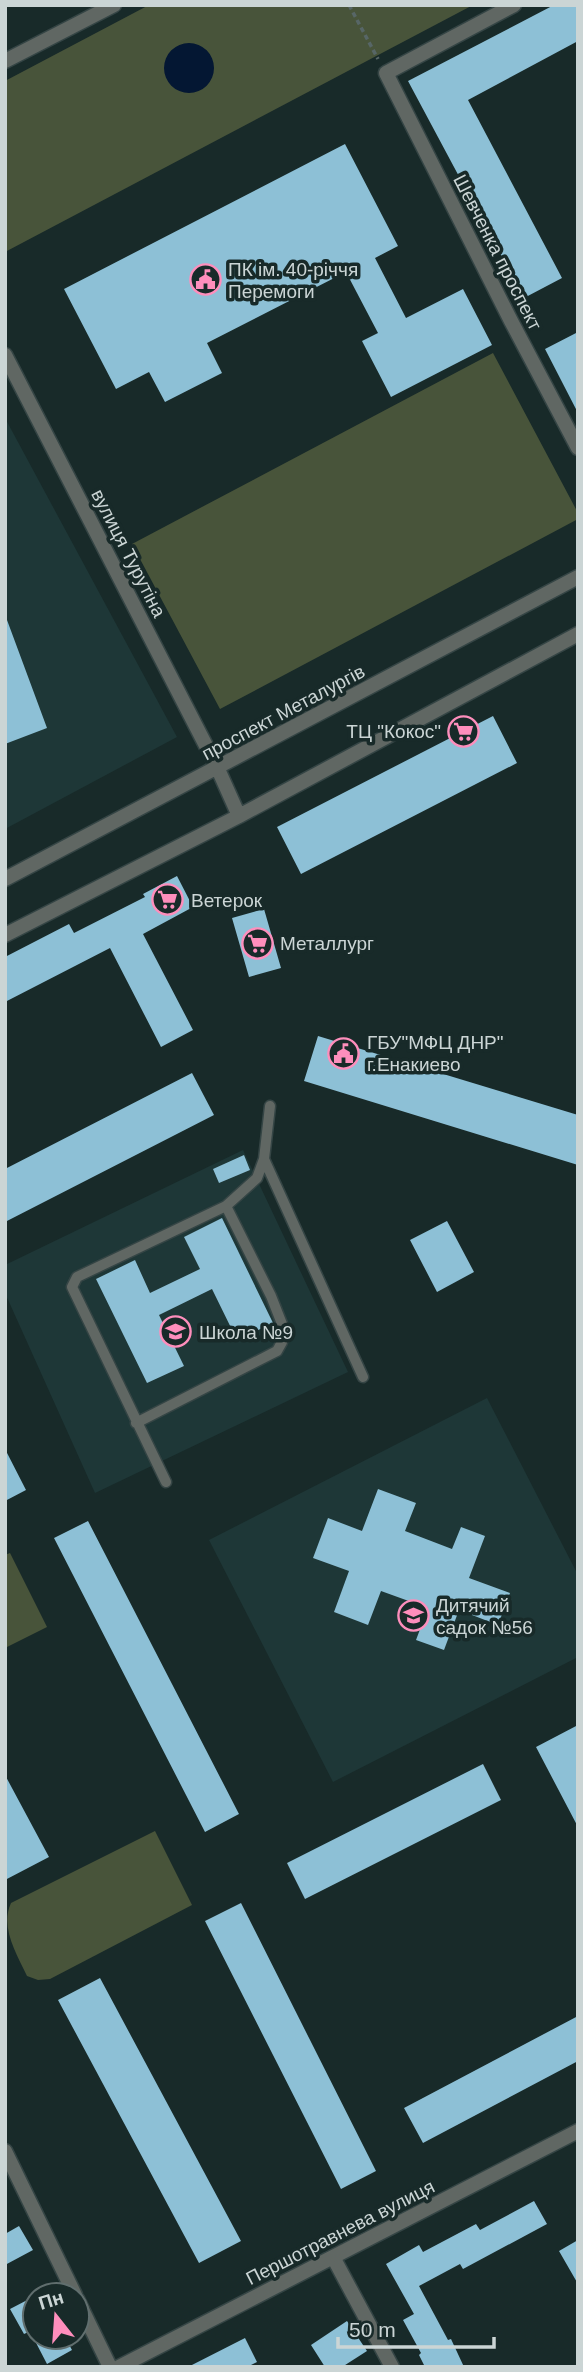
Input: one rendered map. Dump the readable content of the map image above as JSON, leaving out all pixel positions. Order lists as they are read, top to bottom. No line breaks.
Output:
{"streets":{"street":["Шевченка проспект","вулиця Турутіна","проспект Металургів","Першотравнева вулиця"]},"crossings":[["вулиця Турутіна","проспект Металургів"]],"places":{"public building":["ПК ім. 40-річчя Перемоги","ГБУ\"МФЦ ДНР\" г.Енакиево"],"supermarket":["ТЦ \"Кокос\"","Ветерок","Металлург"],"school or university":["Школа №9","Дитячий садок №56"]},"scale_bar":"50 m","north":"top"}
